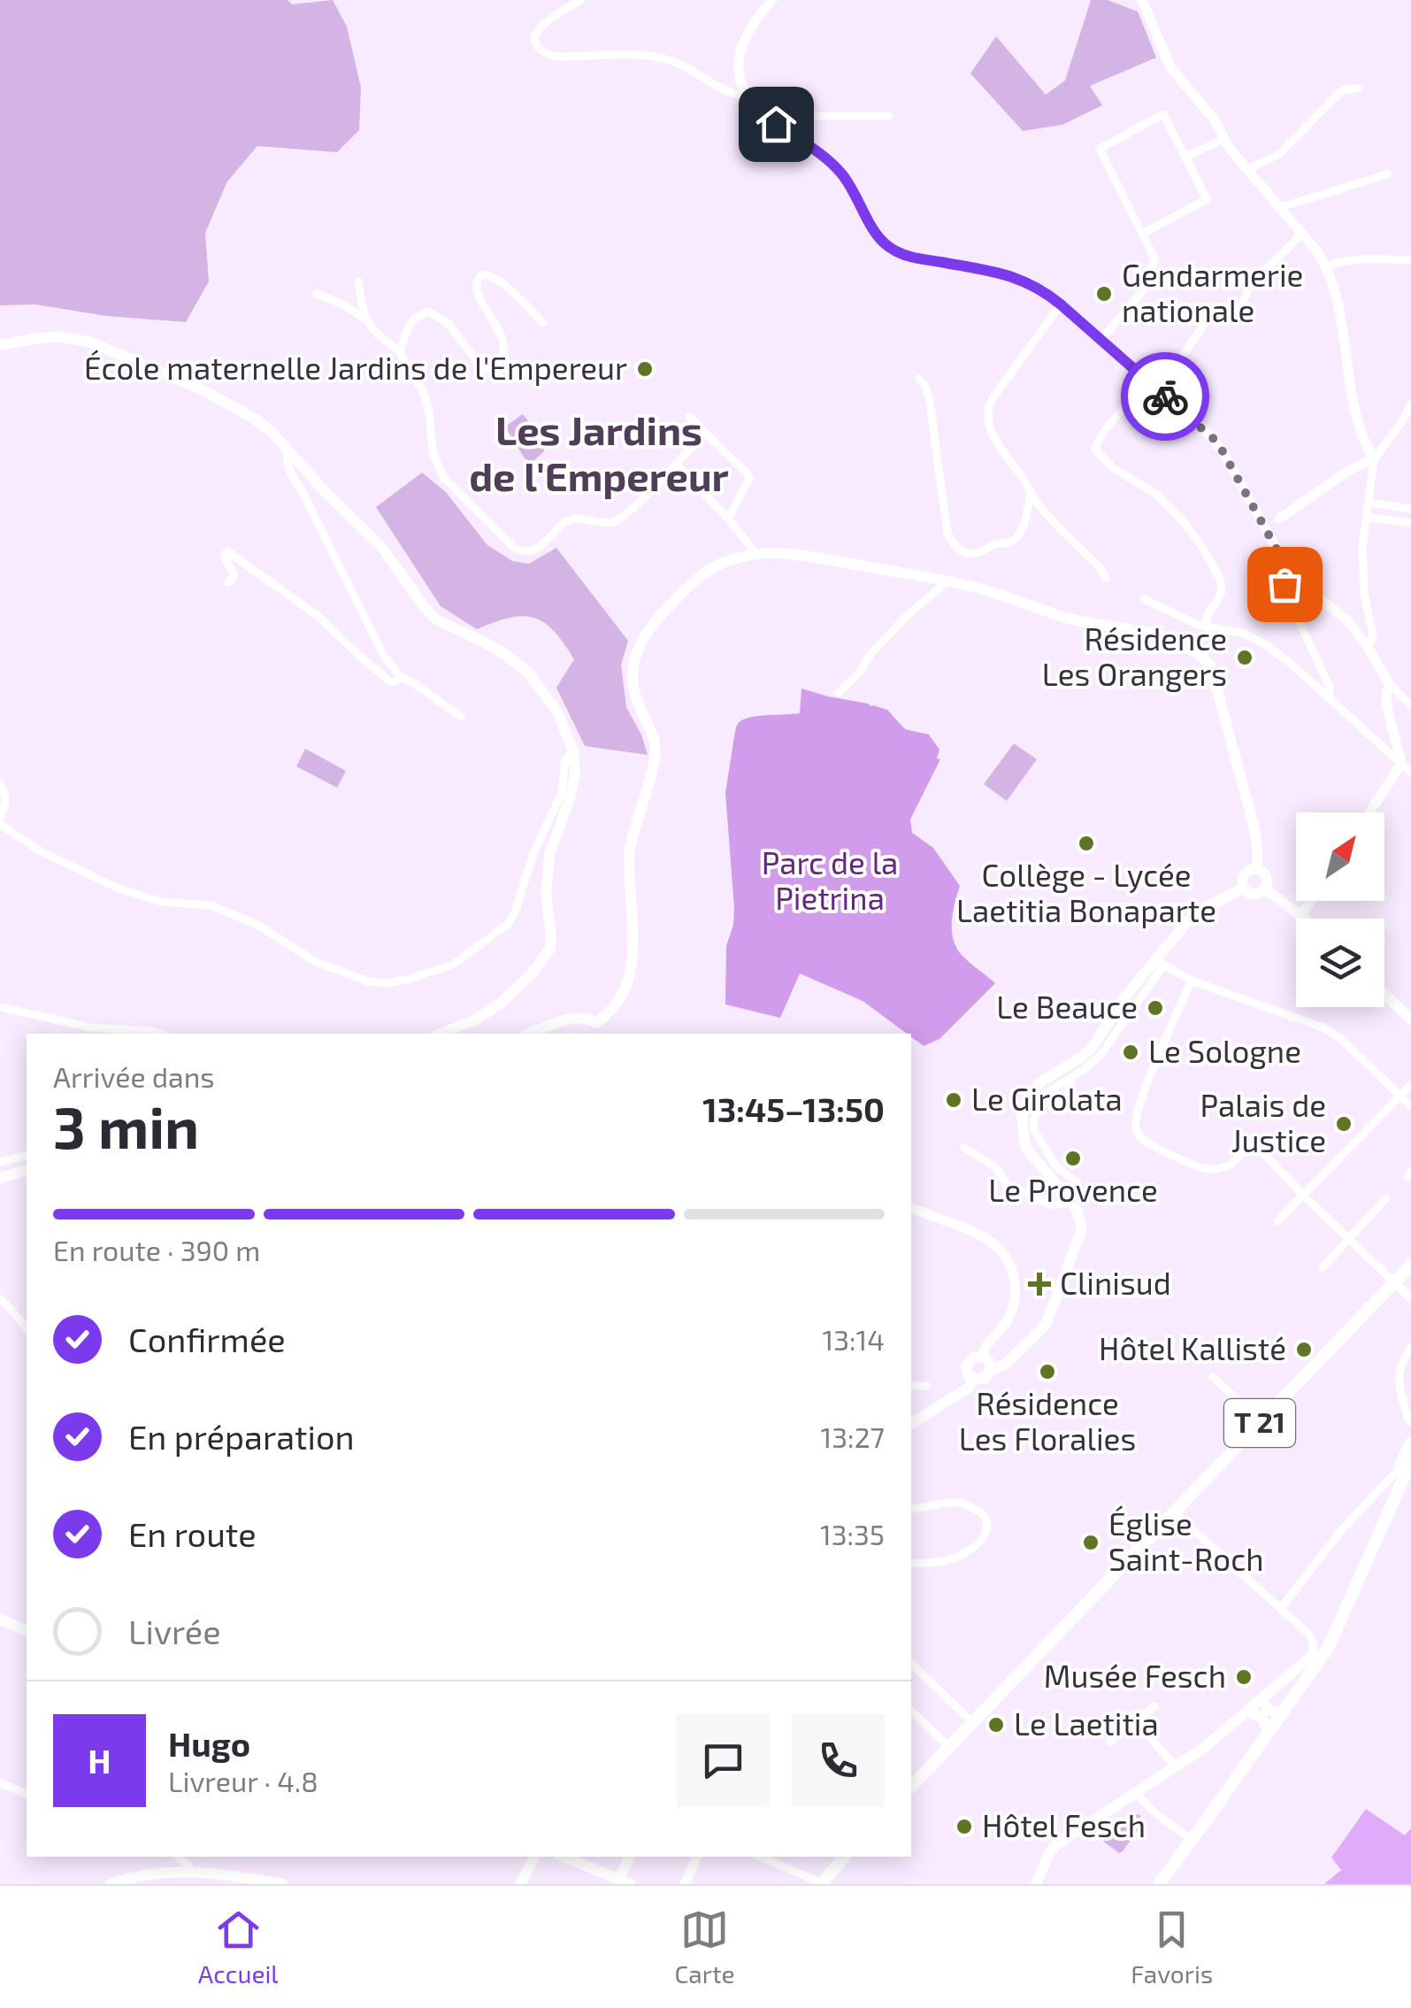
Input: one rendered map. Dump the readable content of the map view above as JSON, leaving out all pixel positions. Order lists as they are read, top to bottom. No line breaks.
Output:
{"streets":{"main road":["T 21"]},"districts":["Les Jardins de l'Empereur"],"parks":["Parc de la Pietrina"],"places":{"other":["Gendarmerie nationale","École maternelle Jardins de l'Empereur","Résidence Les Orangers","Collège - Lycée Laetitia Bonaparte","Le Beauce","Le Sologne","Le Girolata","Palais de Justice","Le Provence","Hôtel Kallisté","Résidence Les Floralies","Église Saint-Roch","Musée Fesch","Le Laetitia","Hôtel Fesch"],"health":["Clinisud"]},"north":"top right","page":{"heading":["3 min","Arrivée dans","13:45–13:50"],"panel":["Hugo","Livreur · 4.8"],"bar":"En route · 390 m","list":[["Confirmée","13:14"],["En préparation","13:27"],["En route","13:35"],"Livrée"],"round":"H","tabs":["Accueil","Carte","Favoris"]}}
